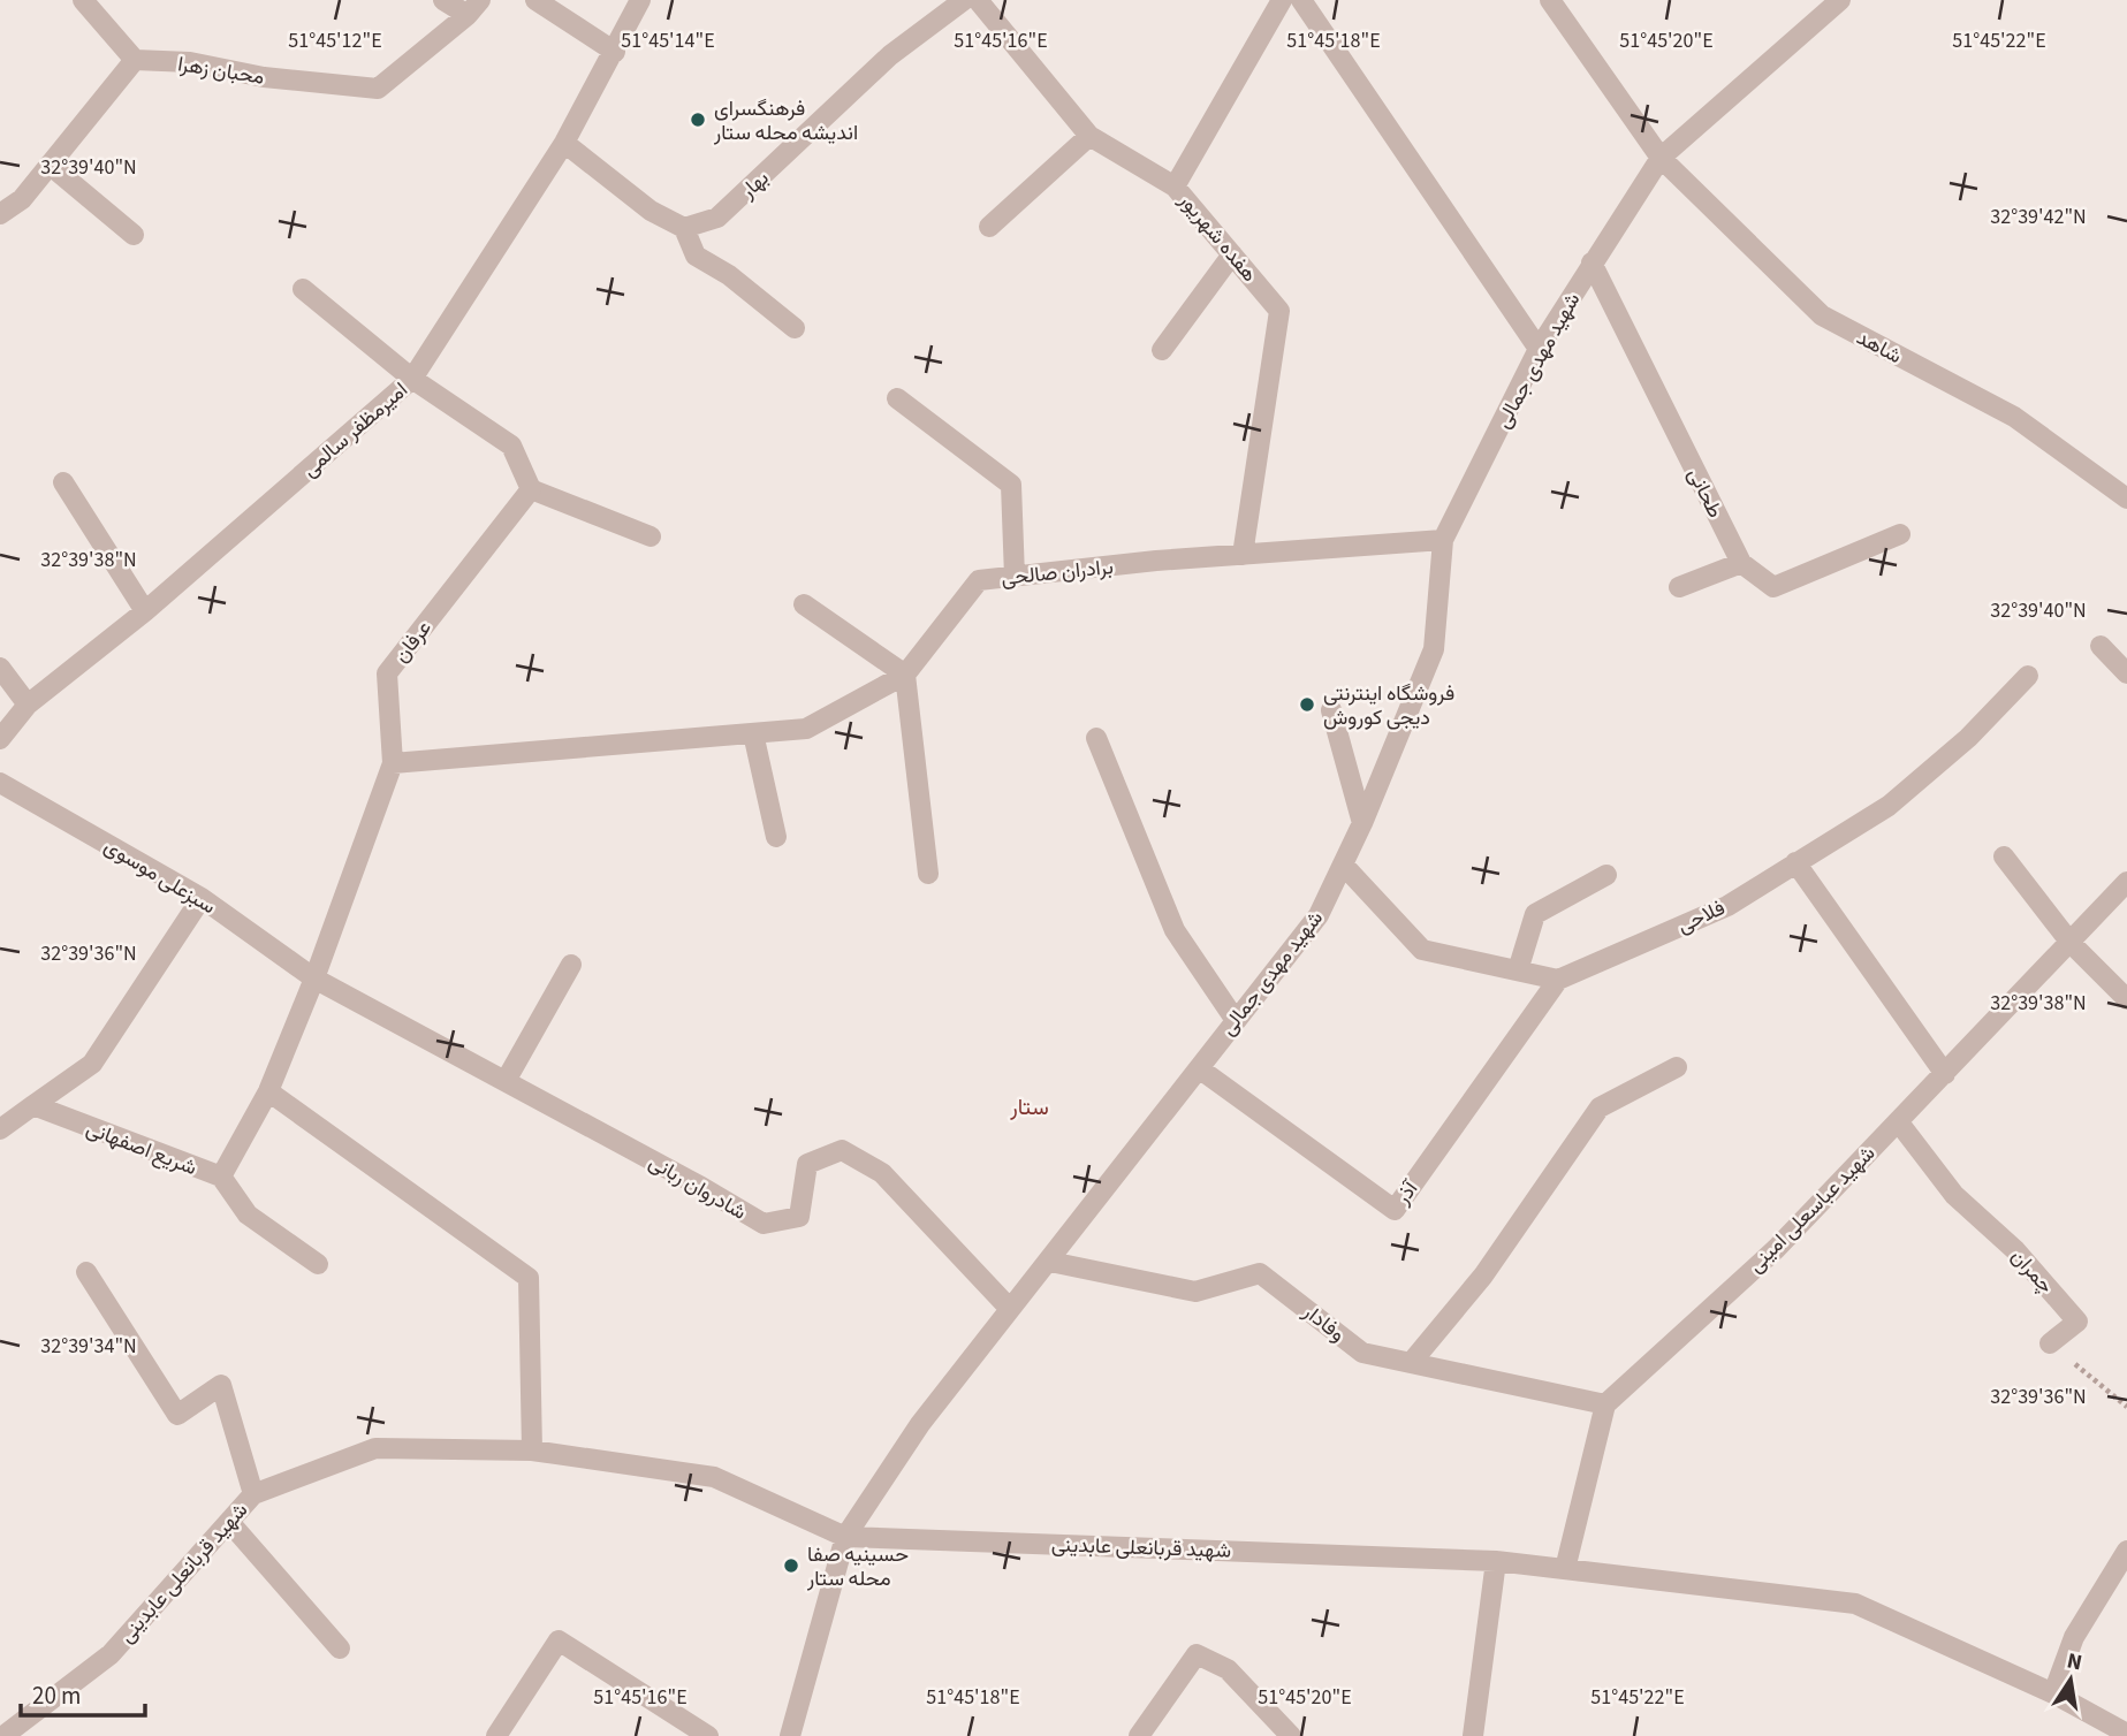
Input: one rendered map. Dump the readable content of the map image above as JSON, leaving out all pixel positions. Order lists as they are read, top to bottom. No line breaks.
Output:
{"streets":{"street":["محبان زهرا","بهار","هفده شهریور","شاهد","شهید مهدی جمالی","امیرمظفر سالمی","طحانی","برادران صالحی","عرفان","سبزعلی موسوی","فلاحی","شریع اصفهانی","شادروان ربانی","آذر","شهید عباسعلی امینی","چمران","وفادار","شهید قربانعلی عابدینی"]},"crossings":[["هفده شهریور","برادران صالحی"],["شاهد","شهید مهدی جمالی"],["شهید مهدی جمالی","طحانی"],["شهید مهدی جمالی","برادران صالحی"],["شهید مهدی جمالی","شادروان ربانی"],["شهید مهدی جمالی","آذر"],["شهید مهدی جمالی","وفادار"],["شهید مهدی جمالی","شهید قربانعلی عابدینی"],["برادران صالحی","عرفان"],["عرفان","سبزعلی موسوی"],["عرفان","شریع اصفهانی"],["عرفان","شادروان ربانی"],["سبزعلی موسوی","شریع اصفهانی"],["سبزعلی موسوی","شادروان ربانی"],["فلاحی","آذر"],["شریع اصفهانی","شادروان ربانی"],["شهید عباسعلی امینی","چمران"],["شهید عباسعلی امینی","وفادار"]],"districts":["ستار"],"places":["فرهنگسرای اندیشه محله ستار","فروشگاه اینترنتی دیجی کوروش","حسینیه صفا محله ستار"],"scale_bar":"20 m","north":"top","coordinates":["51°45'12\"E","51°45'14\"E","51°45'16\"E","51°45'18\"E","51°45'20\"E","51°45'22\"E","32°39'40\"N","32°39'42\"N","32°39'38\"N","32°39'36\"N","32°39'34\"N"]}
